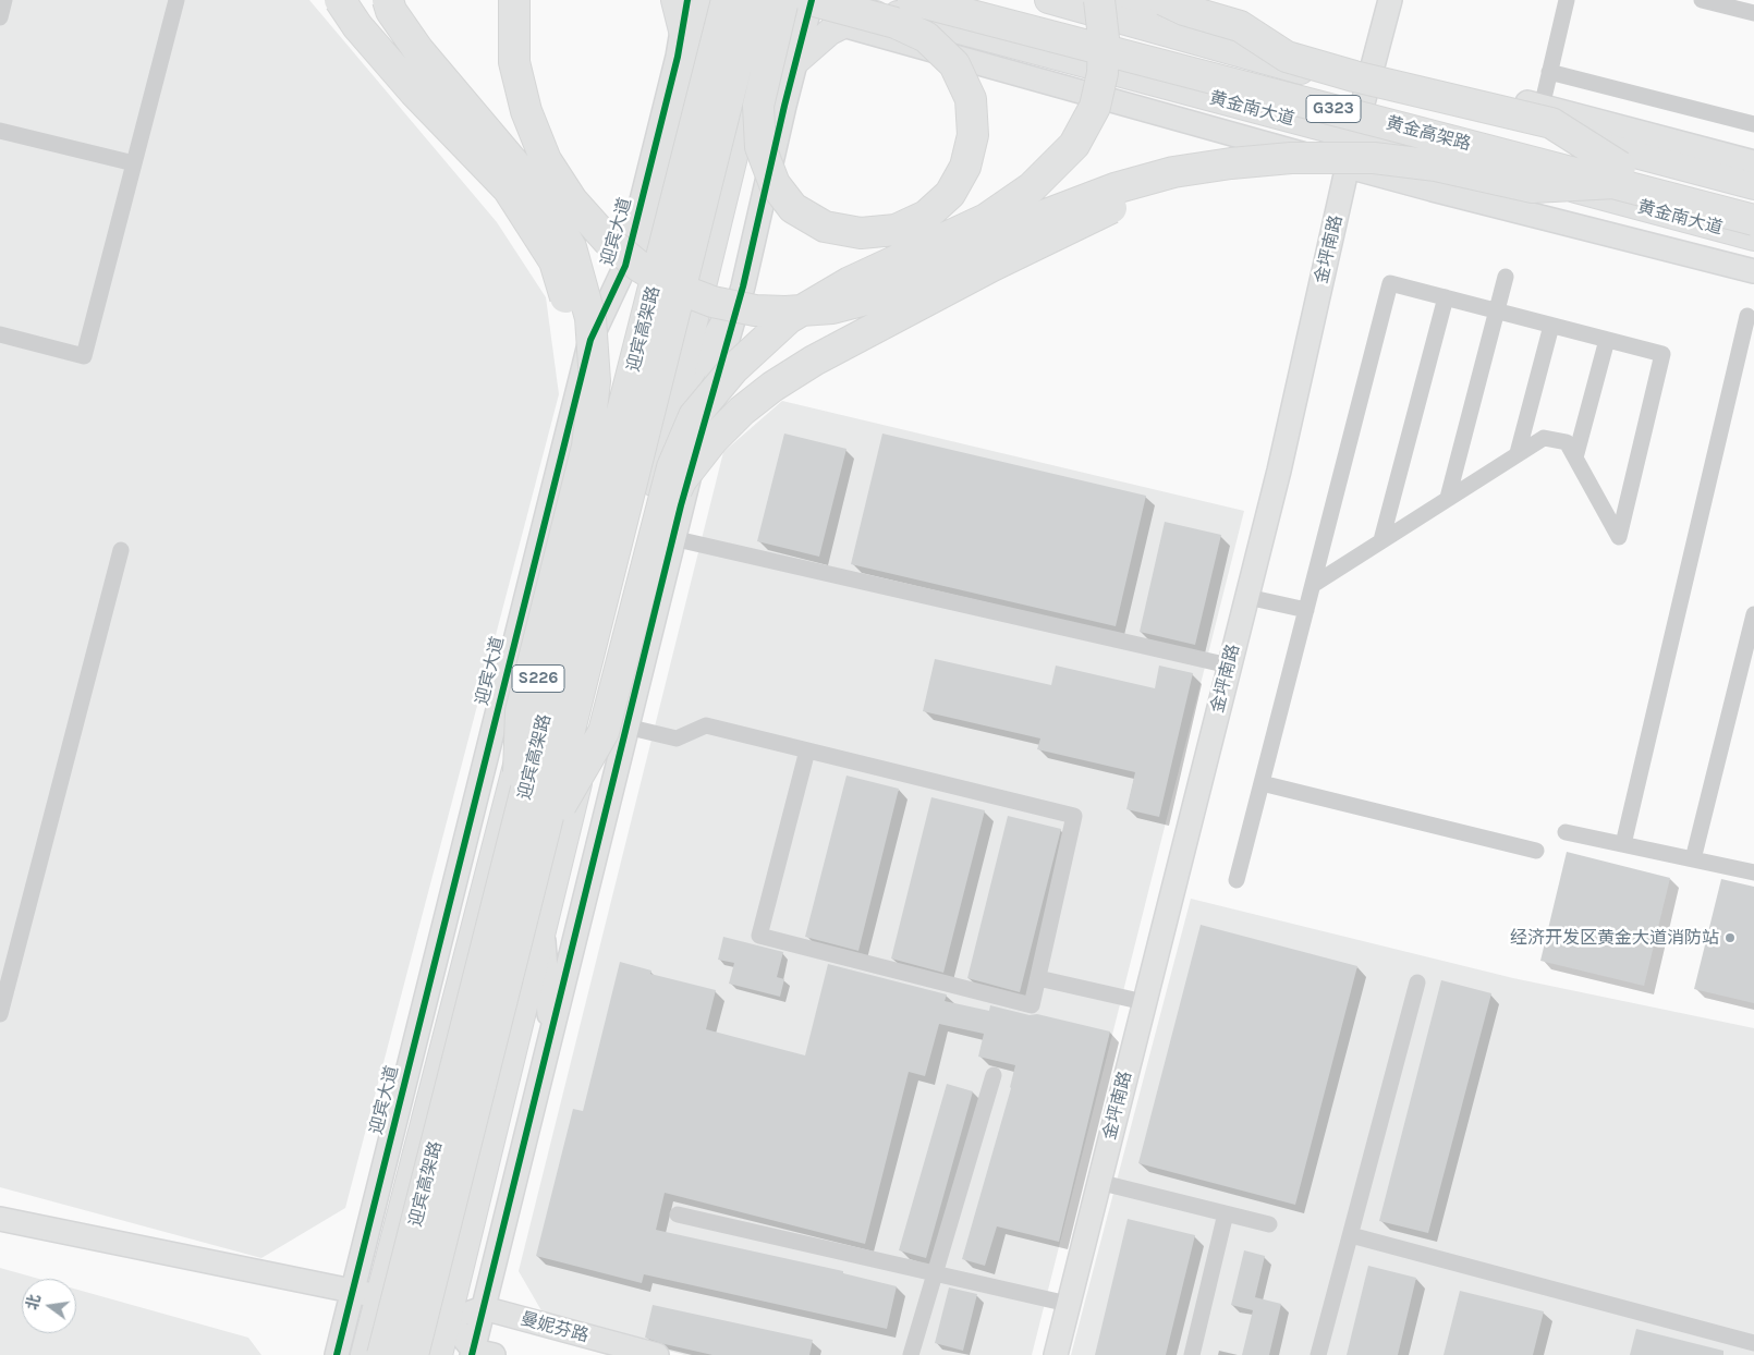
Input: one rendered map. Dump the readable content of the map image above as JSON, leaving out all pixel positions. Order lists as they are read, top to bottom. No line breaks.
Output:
{"streets":{"highway":["G323","黄金高架路","迎宾高架路"],"main road":["黄金南大道","迎宾大道","S226"],"street":["金坪南路","曼妮芬路"]},"crossings":[["黄金南大道","黄金高架路"],["黄金南大道","金坪南路"]],"places":["经济开发区黄金大道消防站"],"north":"left"}
